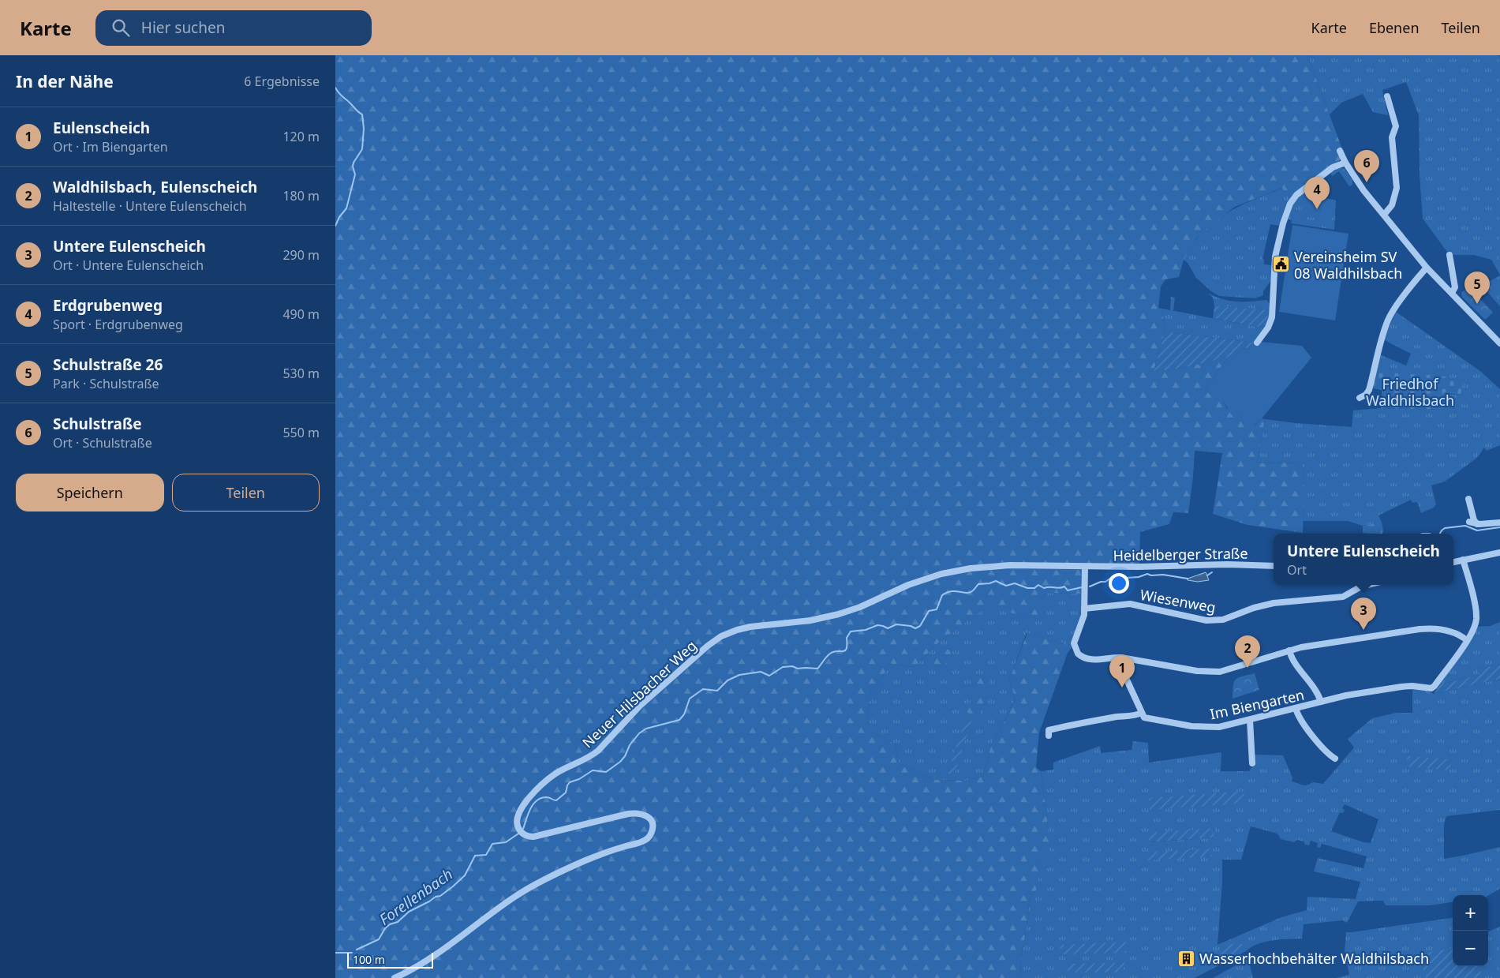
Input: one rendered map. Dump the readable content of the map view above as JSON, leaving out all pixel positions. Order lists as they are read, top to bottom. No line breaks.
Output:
{"streets":{"street":["Heidelberger Straße","Wiesenweg","Neuer Hilsbacher Weg","Im Biengarten"]},"crossings":[["Heidelberger Straße","Neuer Hilsbacher Weg"]],"water":["Forellenbach"],"parks":["Friedhof Waldhilsbach"],"places":{"public building":["Vereinsheim SV 08 Waldhilsbach"],"building":["Wasserhochbehälter Waldhilsbach"]},"scale_bar":"100 m","page":{"header":"Karte","search":"Hier suchen","nav":["Karte","Ebenen","Teilen"],"heading":["In der Nähe","6 Ergebnisse"],"list":[{"mark":"1","name":"Eulenscheich","note":"Ort · Im Biengarten","value":"120 m"},{"mark":"2","name":"Waldhilsbach, Eulenscheich","note":"Haltestelle · Untere Eulenscheich","value":"180 m"},{"mark":"3","name":"Untere Eulenscheich","note":"Ort · Untere Eulenscheich","value":"290 m"},{"mark":"4","name":"Erdgrubenweg","note":"Sport · Erdgrubenweg","value":"490 m"},{"mark":"5","name":"Schulstraße 26","note":"Park · Schulstraße","value":"530 m"},{"mark":"6","name":"Schulstraße","note":"Ort · Schulstraße","value":"550 m"}],"pins":["6","4","5","3","2","1"],"buttons":["Speichern","Teilen"],"popup":["Untere Eulenscheich","Ort"],"map_buttons":["+","−"],"scale":"100 m"}}
